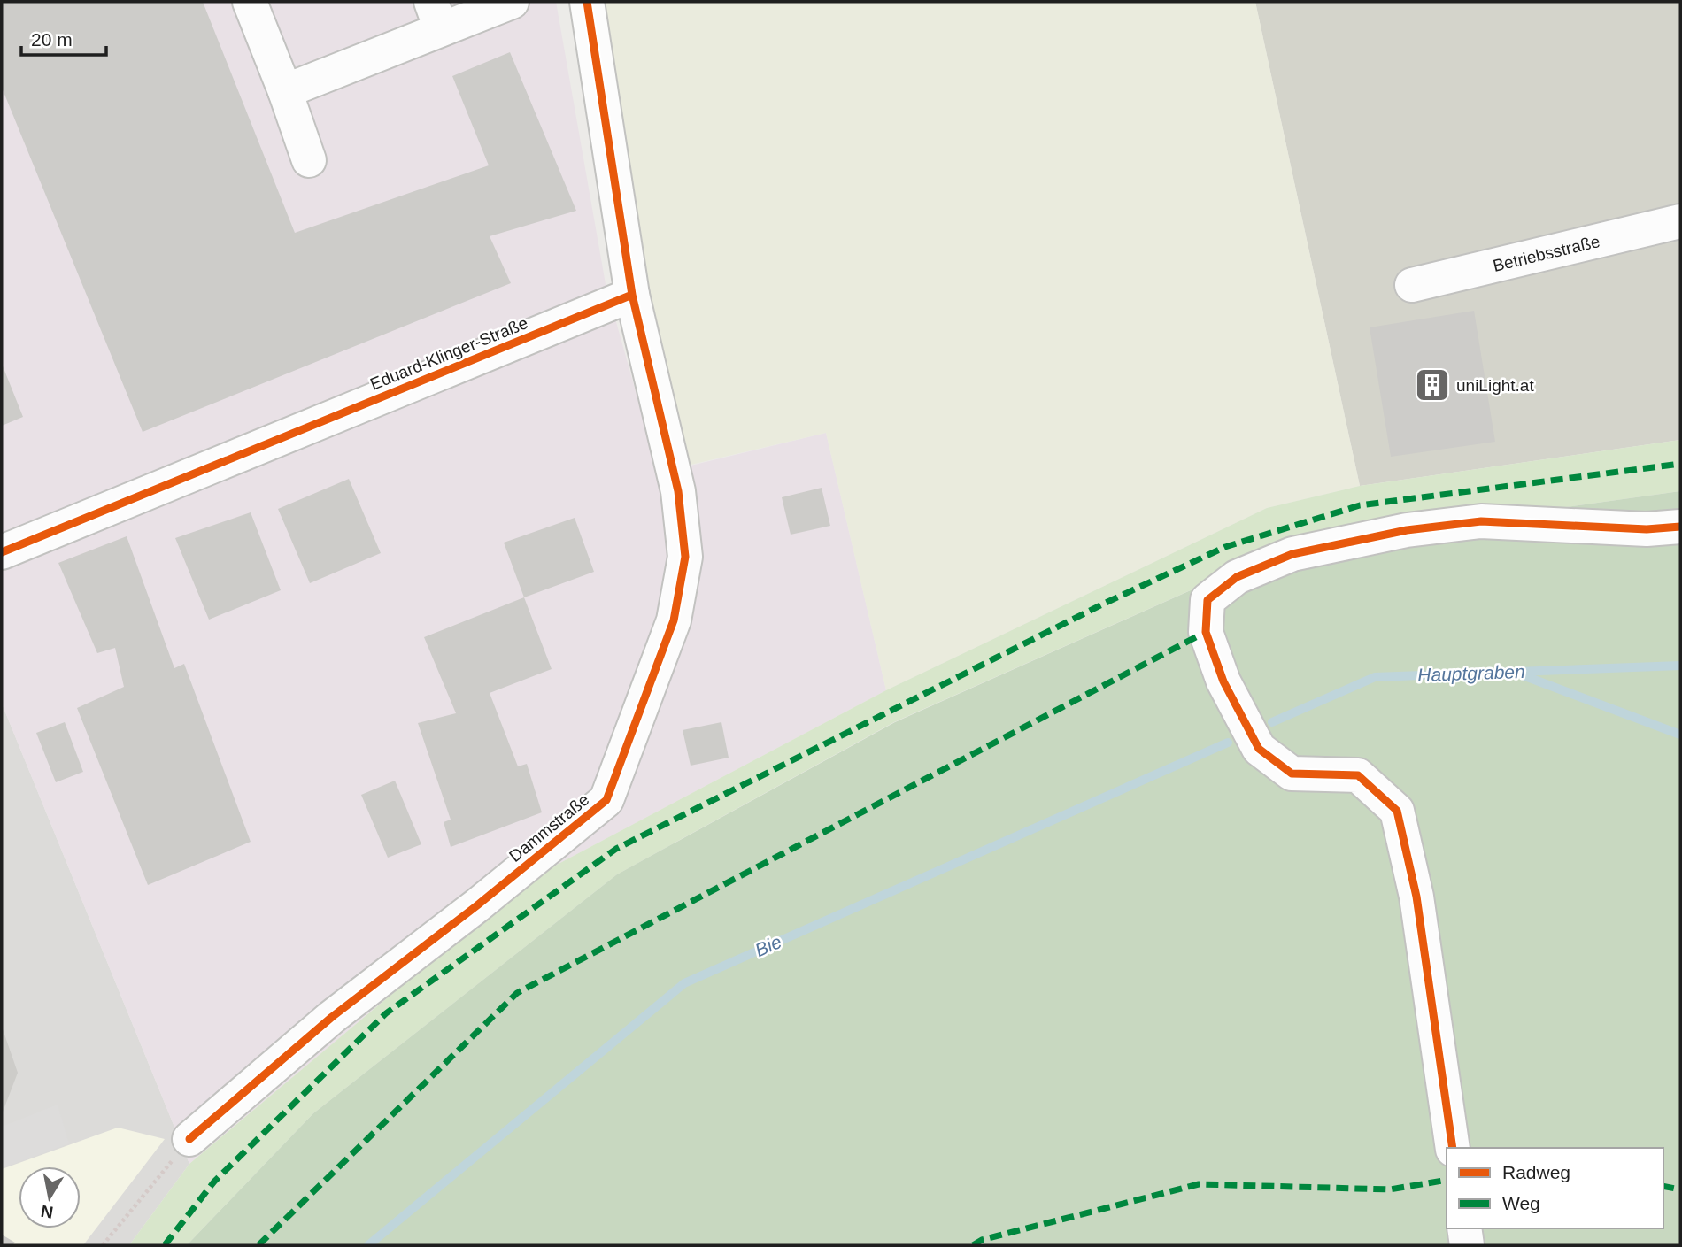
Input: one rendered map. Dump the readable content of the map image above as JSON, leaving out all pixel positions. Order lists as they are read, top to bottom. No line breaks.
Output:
{"streets":{"street":["Betriebsstraße","Eduard-Klinger-Straße","Dammstraße"]},"crossings":[["Eduard-Klinger-Straße","Dammstraße"]],"water":["Hauptgraben","Bie"],"places":{"building":["uniLight.at"]},"legend":["Radweg","Weg"],"scale_bar":"20 m","north":"bottom"}
